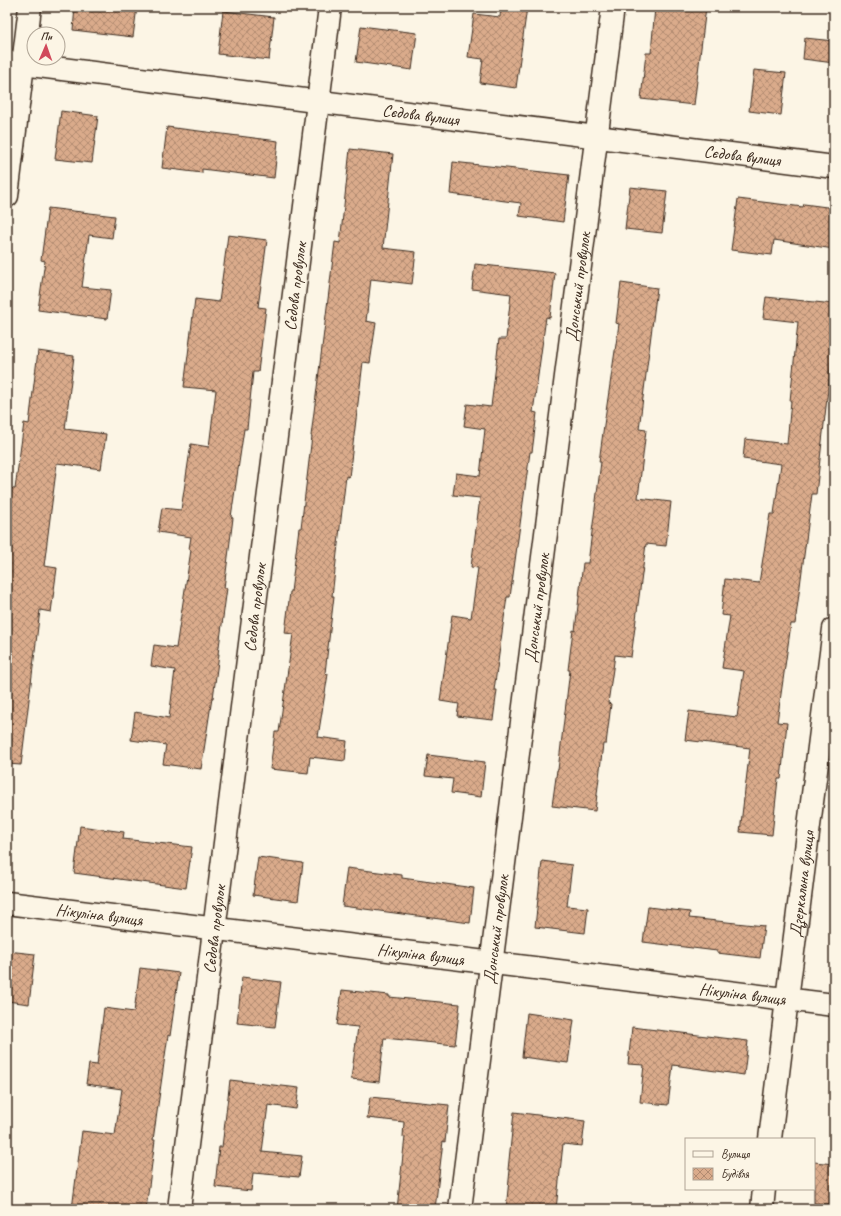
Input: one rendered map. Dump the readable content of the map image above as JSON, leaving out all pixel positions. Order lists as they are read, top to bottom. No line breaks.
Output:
{"streets":{"street":["Сєдова вулиця","Сєдова провулок","Донський провулок","Дзеркальна вулиця","Нікуліна вулиця"]},"crossings":[["Сєдова вулиця","Сєдова провулок"],["Сєдова вулиця","Донський провулок"],["Сєдова провулок","Нікуліна вулиця"],["Донський провулок","Нікуліна вулиця"],["Дзеркальна вулиця","Нікуліна вулиця"]],"legend":["Вулиця","Будівля"],"north":"top"}
